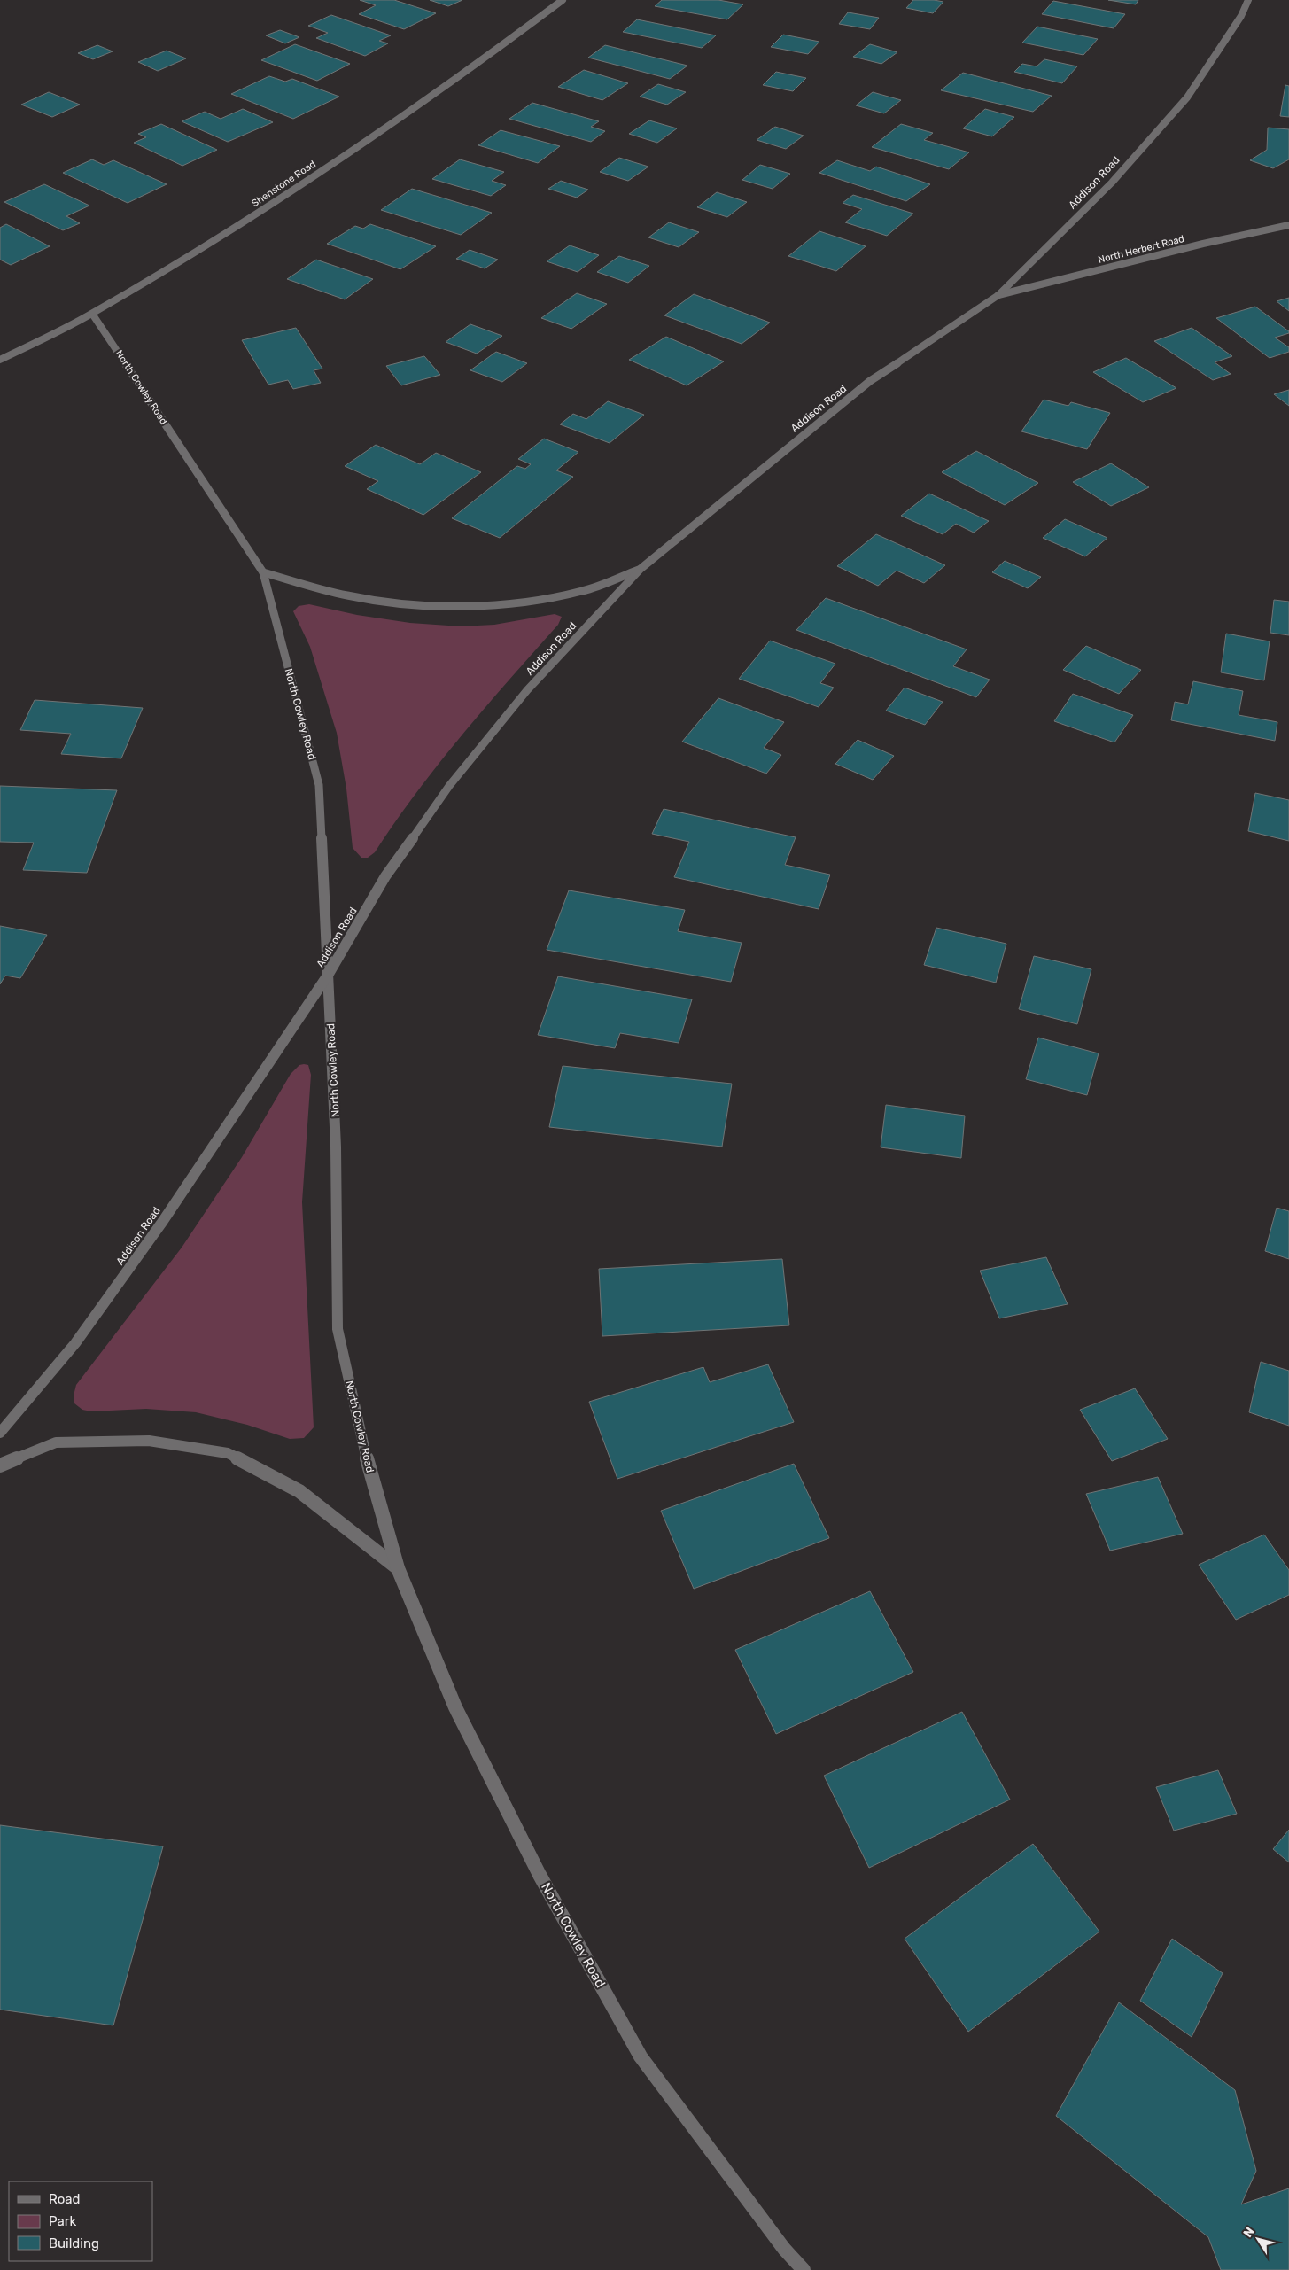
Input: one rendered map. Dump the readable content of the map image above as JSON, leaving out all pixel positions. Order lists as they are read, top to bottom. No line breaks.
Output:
{"streets":{"street":["Addison Road","Shenstone Road","North Herbert Road","North Cowley Road"]},"crossings":[["Addison Road","North Herbert Road"],["Addison Road","North Cowley Road"],["Shenstone Road","North Cowley Road"]],"legend":["Road","Park","Building"],"north":"top left"}
